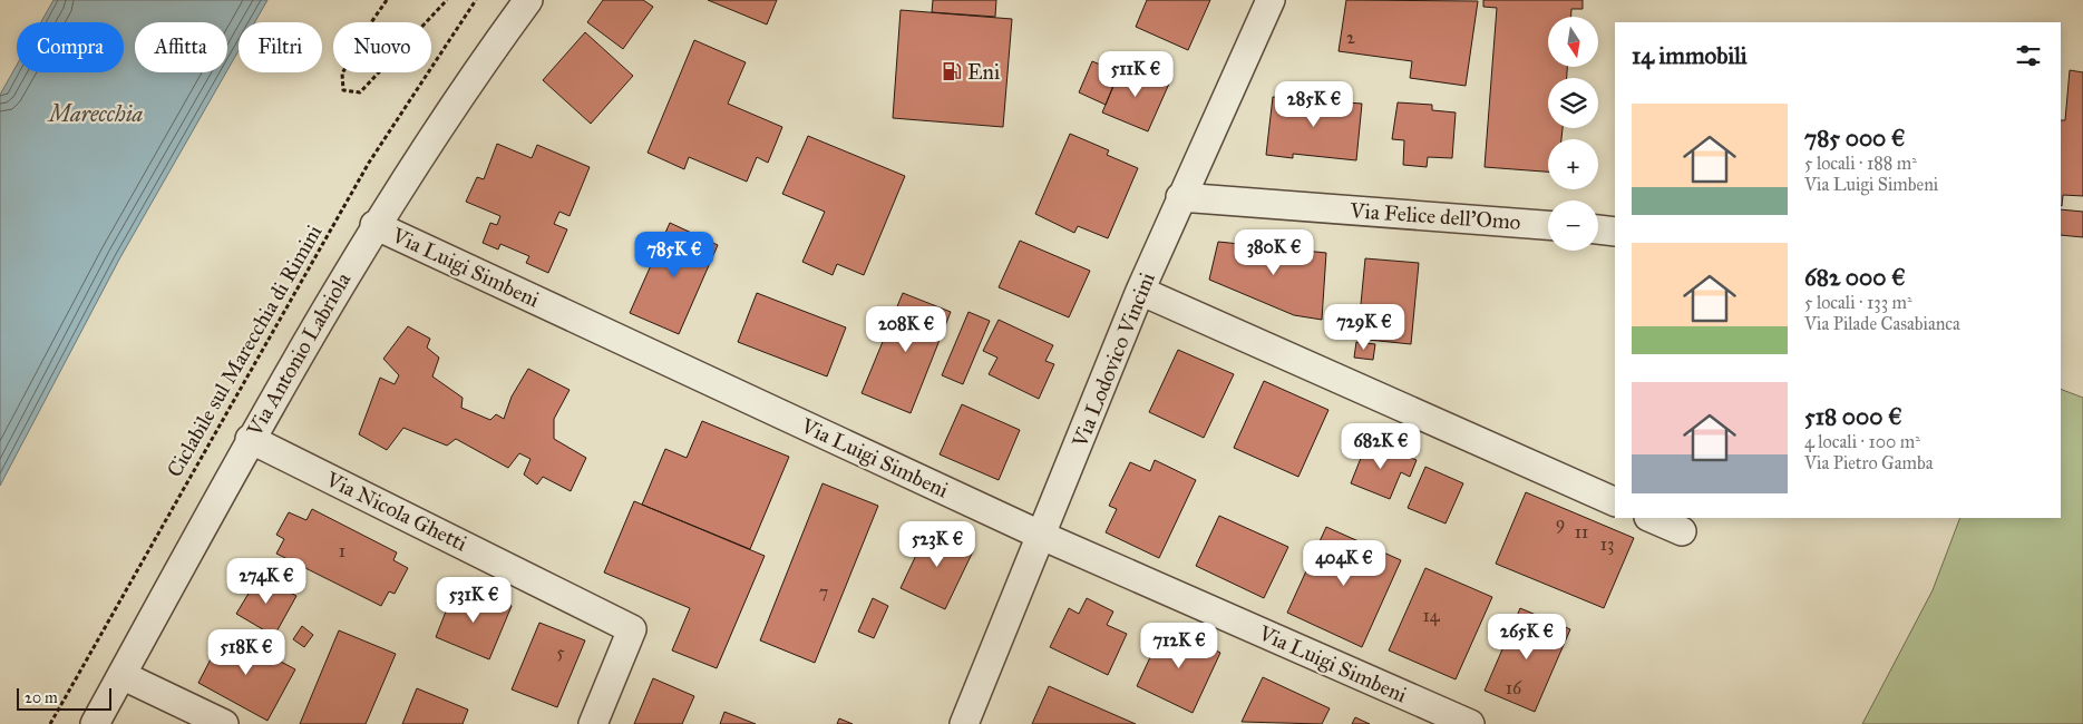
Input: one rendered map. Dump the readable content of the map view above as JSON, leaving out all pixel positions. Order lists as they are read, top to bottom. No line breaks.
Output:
{"streets":{"street":["Via Felice dell'Omo","Via Luigi Simbeni","Via Antonio Labriola","Via Lodovico Vincini","Via Nicola Ghetti"],"path":["Ciclabile sul Marecchia di Rimini"]},"crossings":[["Via Felice dell'Omo","Via Lodovico Vincini"],["Via Luigi Simbeni","Via Antonio Labriola"],["Via Luigi Simbeni","Via Lodovico Vincini"],["Via Antonio Labriola","Via Nicola Ghetti"]],"water":["Marecchia"],"places":{"fuel station":["Eni"]},"house_numbers":["2","9","11","13","1","7","14","5","16"],"scale_bar":"20 m","north":"bottom","page":{"map_buttons":["+","−"],"chip":["Compra","Affitta","Filtri","Nuovo"],"heading":"14 immobili","price":["511K €","285K €","380K €","785K €","729K €","208K €","682K €","523K €","404K €","274K €","531K €","265K €","712K €","518K €"],"list":[{"name":"785 000 €","note":"5 locali · 188 m² · Via Luigi Simbeni"},{"name":"682 000 €","note":"5 locali · 133 m² · Via Pilade Casabianca"},{"name":"518 000 €","note":"4 locali · 100 m² · Via Pietro Gamba"}],"scale":"20 m"}}
